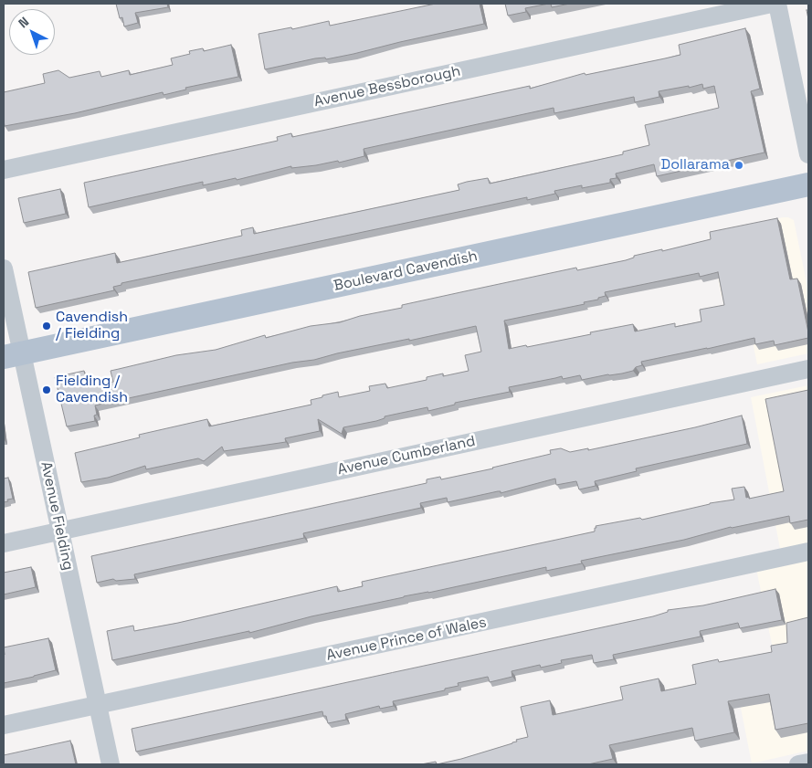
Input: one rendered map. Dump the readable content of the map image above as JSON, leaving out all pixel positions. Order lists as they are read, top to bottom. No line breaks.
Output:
{"streets":{"main road":["Boulevard Cavendish"],"street":["Avenue Bessborough","Avenue Cumberland","Avenue Fielding","Avenue Prince of Wales"]},"crossings":[["Boulevard Cavendish","Avenue Fielding"],["Avenue Cumberland","Avenue Fielding"],["Avenue Fielding","Avenue Prince of Wales"]],"places":["Dollarama","Cavendish / Fielding","Fielding / Cavendish"],"north":"top left"}
